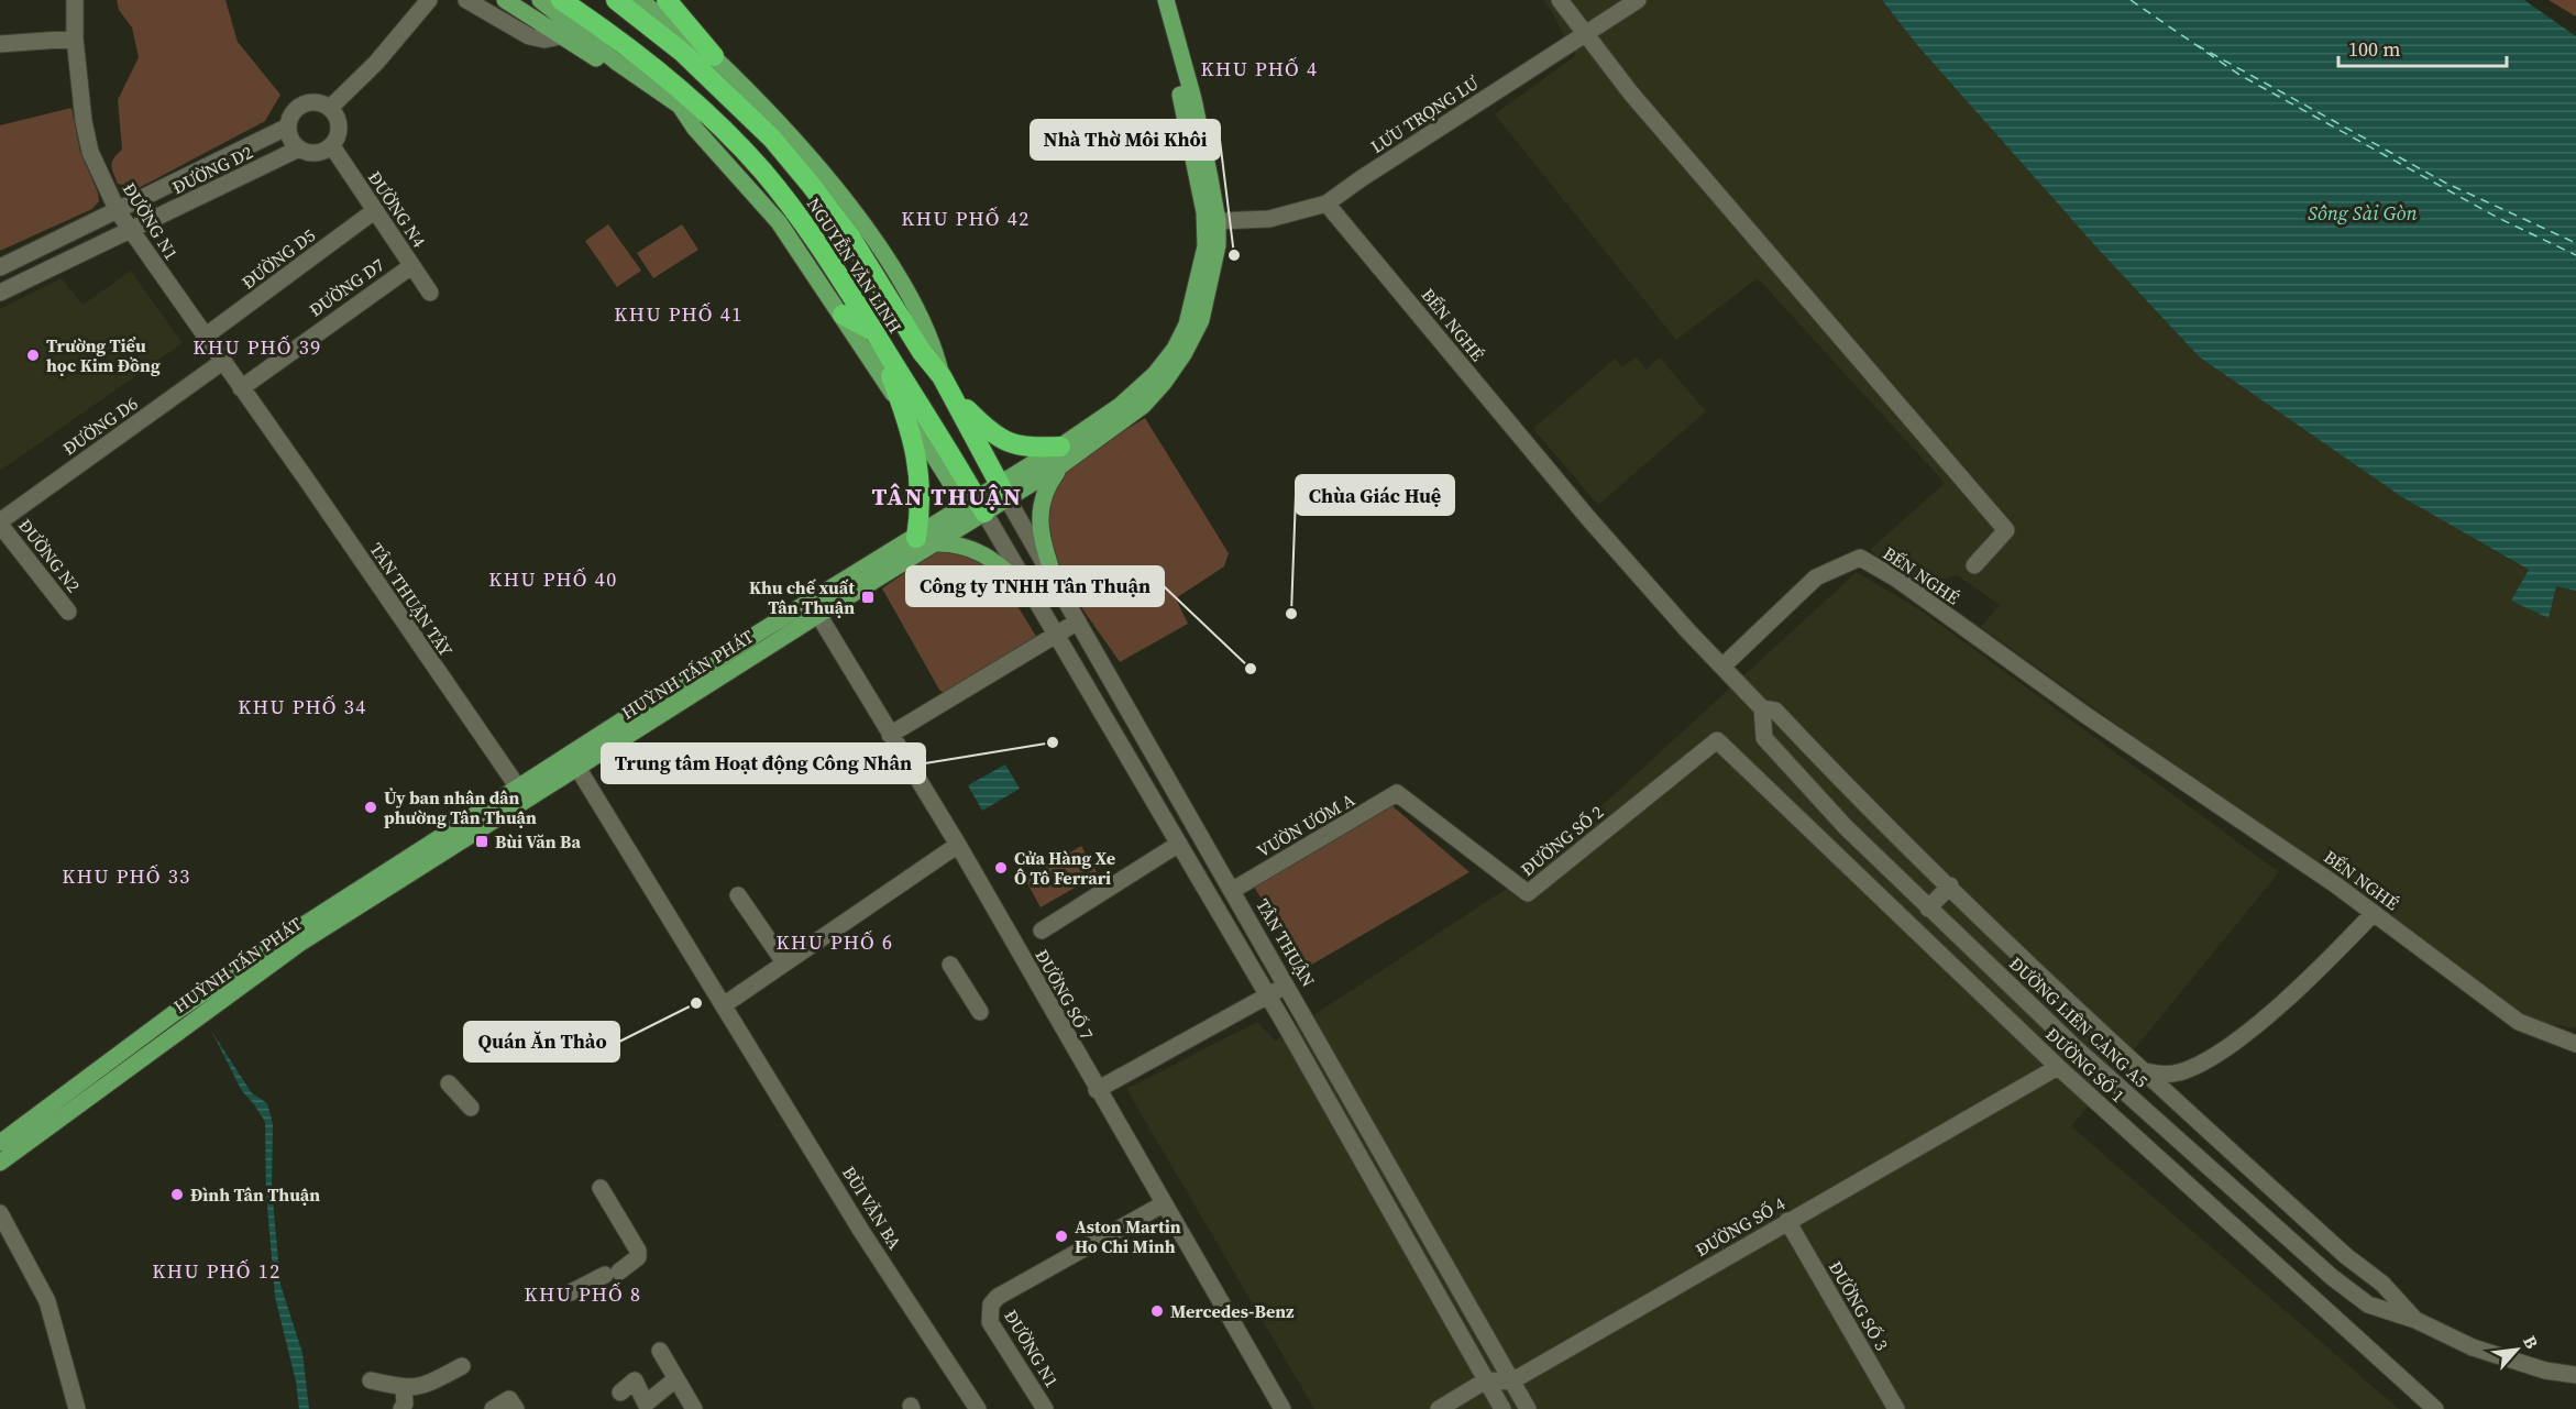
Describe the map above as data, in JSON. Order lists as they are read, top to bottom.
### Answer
{
  "streets": {
    "highway": ["NGUYỄN VĂN LINH"],
    "main road": ["HUỲNH TẤN PHÁT"],
    "street": [
      "LƯU TRỌNG LƯ",
      "ĐƯỜNG D2",
      "ĐƯỜNG N4",
      "ĐƯỜNG N1",
      "ĐƯỜNG D5",
      "ĐƯỜNG D7",
      "BẾN NGHÉ",
      "ĐƯỜNG D6",
      "ĐƯỜNG N2",
      "TÂN THUẬN TÂY",
      "VƯỜN ƯƠM A",
      "ĐƯỜNG SỐ 2",
      "TÂN THUẬN",
      "ĐƯỜNG SỐ 7",
      "ĐƯỜNG LIÊN CẢNG A5",
      "ĐƯỜNG SỐ 1",
      "BÙI VĂN BA",
      "ĐƯỜNG SỐ 4",
      "ĐƯỜNG SỐ 3"
    ]
  },
  "crossings": [
    ["LƯU TRỌNG LƯ", "BẾN NGHÉ"],
    ["LƯU TRỌNG LƯ", "HUỲNH TẤN PHÁT"],
    ["ĐƯỜNG D2", "ĐƯỜNG N4"],
    ["ĐƯỜNG D2", "ĐƯỜNG N1"],
    ["ĐƯỜNG N4", "ĐƯỜNG D5"],
    ["ĐƯỜNG N4", "ĐƯỜNG D7"],
    ["ĐƯỜNG N1", "ĐƯỜNG D5"],
    ["ĐƯỜNG N1", "ĐƯỜNG D7"],
    ["ĐƯỜNG N1", "ĐƯỜNG D6"],
    ["ĐƯỜNG N1", "TÂN THUẬN TÂY"],
    ["ĐƯỜNG N1", "ĐƯỜNG SỐ 7"],
    ["NGUYỄN VĂN LINH", "HUỲNH TẤN PHÁT"],
    ["NGUYỄN VĂN LINH", "TÂN THUẬN"],
    ["BẾN NGHÉ", "ĐƯỜNG LIÊN CẢNG A5"],
    ["ĐƯỜNG D6", "ĐƯỜNG N2"],
    ["TÂN THUẬN TÂY", "HUỲNH TẤN PHÁT"],
    ["HUỲNH TẤN PHÁT", "TÂN THUẬN"],
    ["HUỲNH TẤN PHÁT", "ĐƯỜNG SỐ 7"],
    ["HUỲNH TẤN PHÁT", "BÙI VĂN BA"],
    ["VƯỜN ƯƠM A", "ĐƯỜNG SỐ 2"],
    ["VƯỜN ƯƠM A", "TÂN THUẬN"],
    ["ĐƯỜNG SỐ 2", "ĐƯỜNG SỐ 1"],
    ["TÂN THUẬN", "ĐƯỜNG SỐ 4"],
    ["ĐƯỜNG SỐ 1", "ĐƯỜNG SỐ 4"],
    ["ĐƯỜNG SỐ 4", "ĐƯỜNG SỐ 3"]
  ],
  "districts": [
    "KHU PHỐ 4",
    "KHU PHỐ 42",
    "KHU PHỐ 41",
    "KHU PHỐ 39",
    "TÂN THUẬN",
    "KHU PHỐ 40",
    "KHU PHỐ 34",
    "KHU PHỐ 33",
    "KHU PHỐ 6",
    "KHU PHỐ 12",
    "KHU PHỐ 8"
  ],
  "water": ["Sông Sài Gòn"],
  "places": {
    "other": [
      "Nhà Thờ Môi Khôi",
      "Trường Tiểu học Kim Đồng",
      "Chùa Giác Huệ",
      "Công ty TNHH Tân Thuận",
      "Trung tâm Hoạt động Công Nhân",
      "Ủy ban nhân dân phường Tân Thuận",
      "Cửa Hàng Xe Ô Tô Ferrari",
      "Quán Ăn Thảo",
      "Đình Tân Thuận",
      "Aston Martin Ho Chi Minh",
      "Mercedes-Benz"
    ],
    "transit": ["Khu chế xuất Tân Thuận", "Bùi Văn Ba"]
  },
  "scale_bar": "100 m",
  "north": "top right"
}
